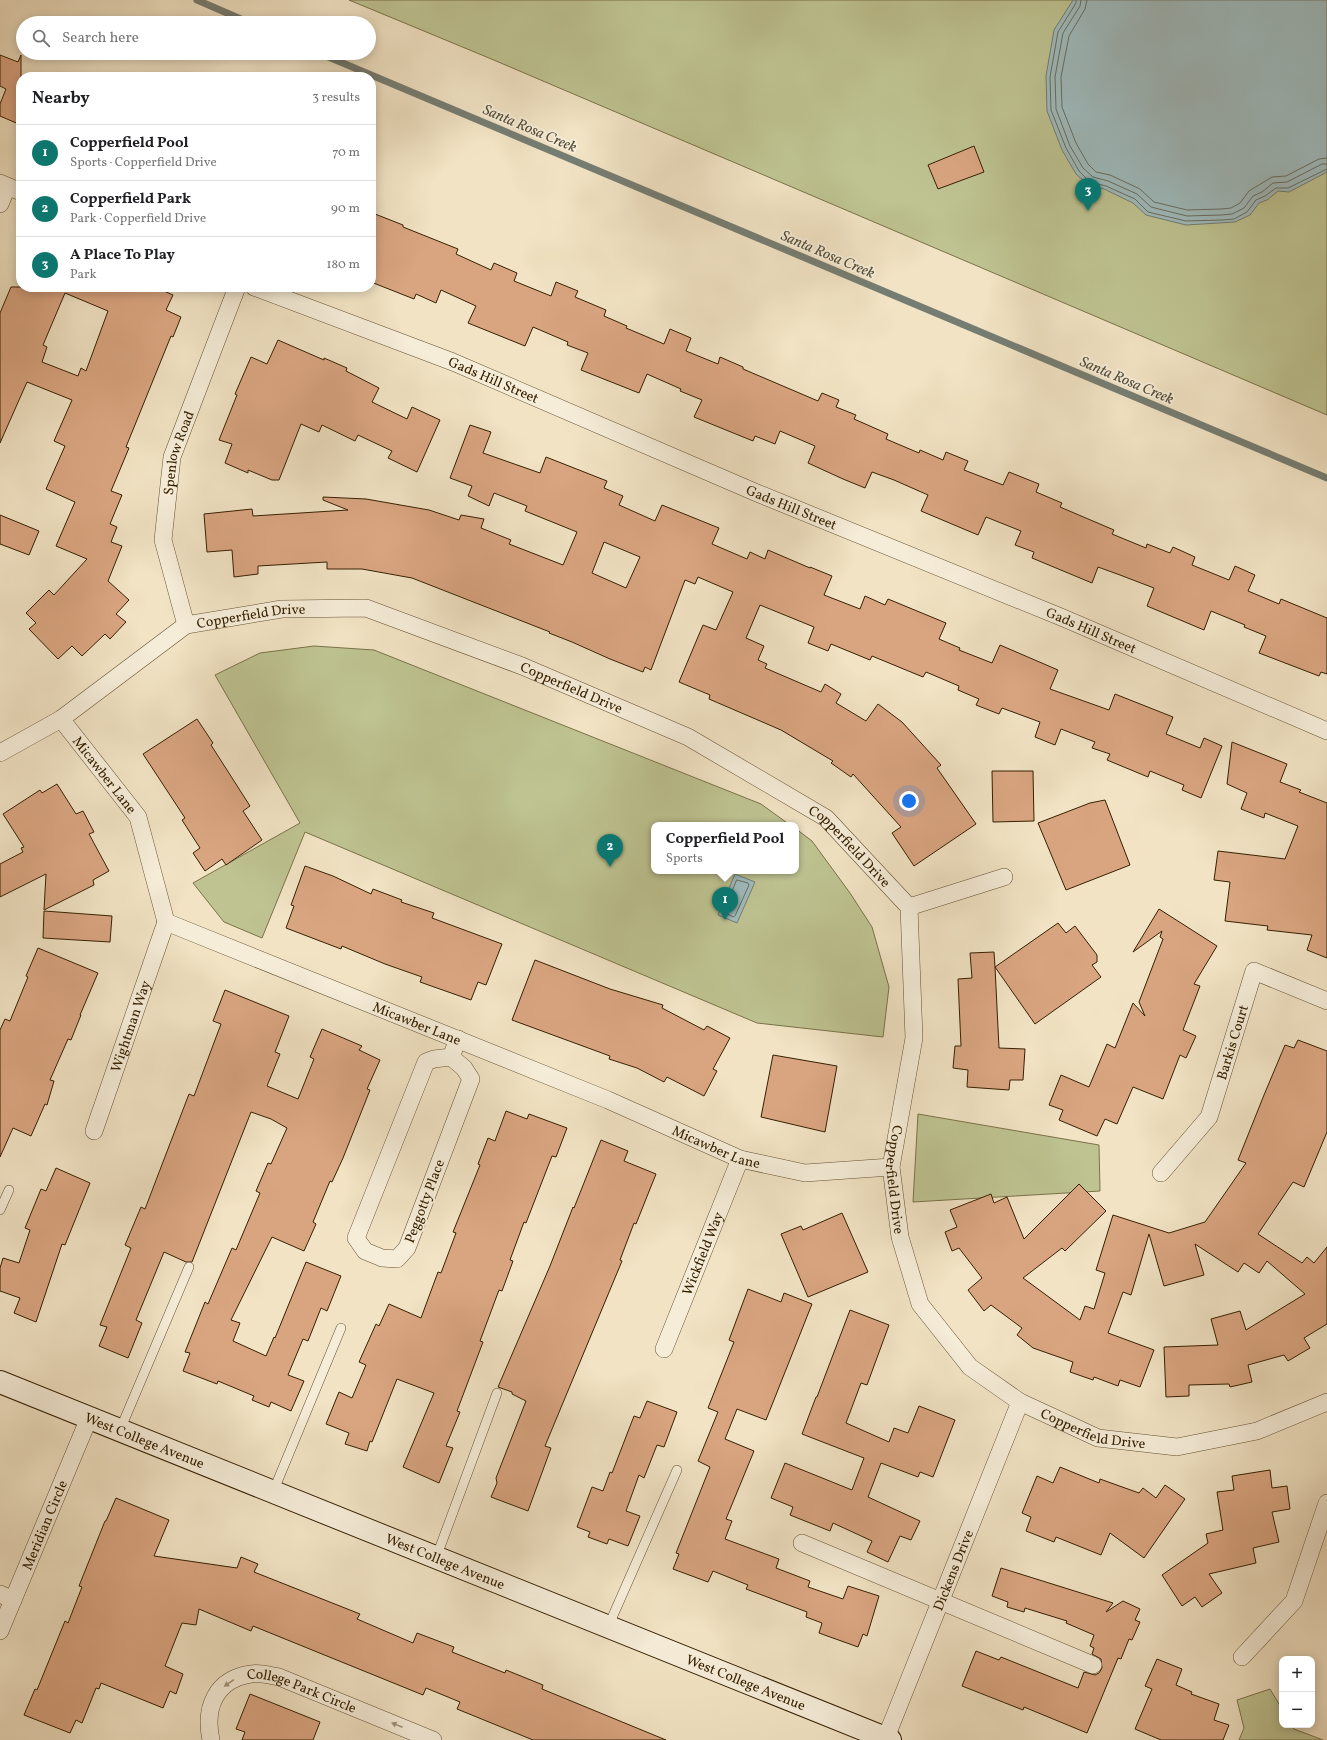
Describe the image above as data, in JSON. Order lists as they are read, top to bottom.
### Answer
{
  "streets": {
    "main road": ["West College Avenue"],
    "street": [
      "Gads Hill Street",
      "Spenlow Road",
      "Copperfield Drive",
      "Micawber Lane",
      "Wightman Way",
      "Barkis Court",
      "Peggotty Place",
      "Wickfield Way",
      "Meridian Circle",
      "Dickens Drive",
      "College Park Circle"
    ]
  },
  "crossings": [
    ["Spenlow Road", "Copperfield Drive"],
    ["Copperfield Drive", "Micawber Lane"],
    ["Copperfield Drive", "Dickens Drive"],
    ["Micawber Lane", "Wightman Way"],
    ["Micawber Lane", "Wickfield Way"],
    ["West College Avenue", "Meridian Circle"],
    ["West College Avenue", "Dickens Drive"]
  ],
  "water": ["Santa Rosa Creek"],
  "page": {
    "search": "Search here",
    "heading": ["Nearby", "3 results"],
    "list": [
      {
        "mark": "1",
        "name": "Copperfield Pool",
        "note": "Sports · Copperfield Drive",
        "value": "70 m"
      },
      {
        "mark": "2",
        "name": "Copperfield Park",
        "note": "Park · Copperfield Drive",
        "value": "90 m"
      },
      {
        "mark": "3",
        "name": "A Place To Play",
        "note": "Park",
        "value": "180 m"
      }
    ],
    "pins": ["3", "2", "1"],
    "popup": ["Copperfield Pool", "Sports"],
    "map_buttons": ["+", "−"]
  }
}
